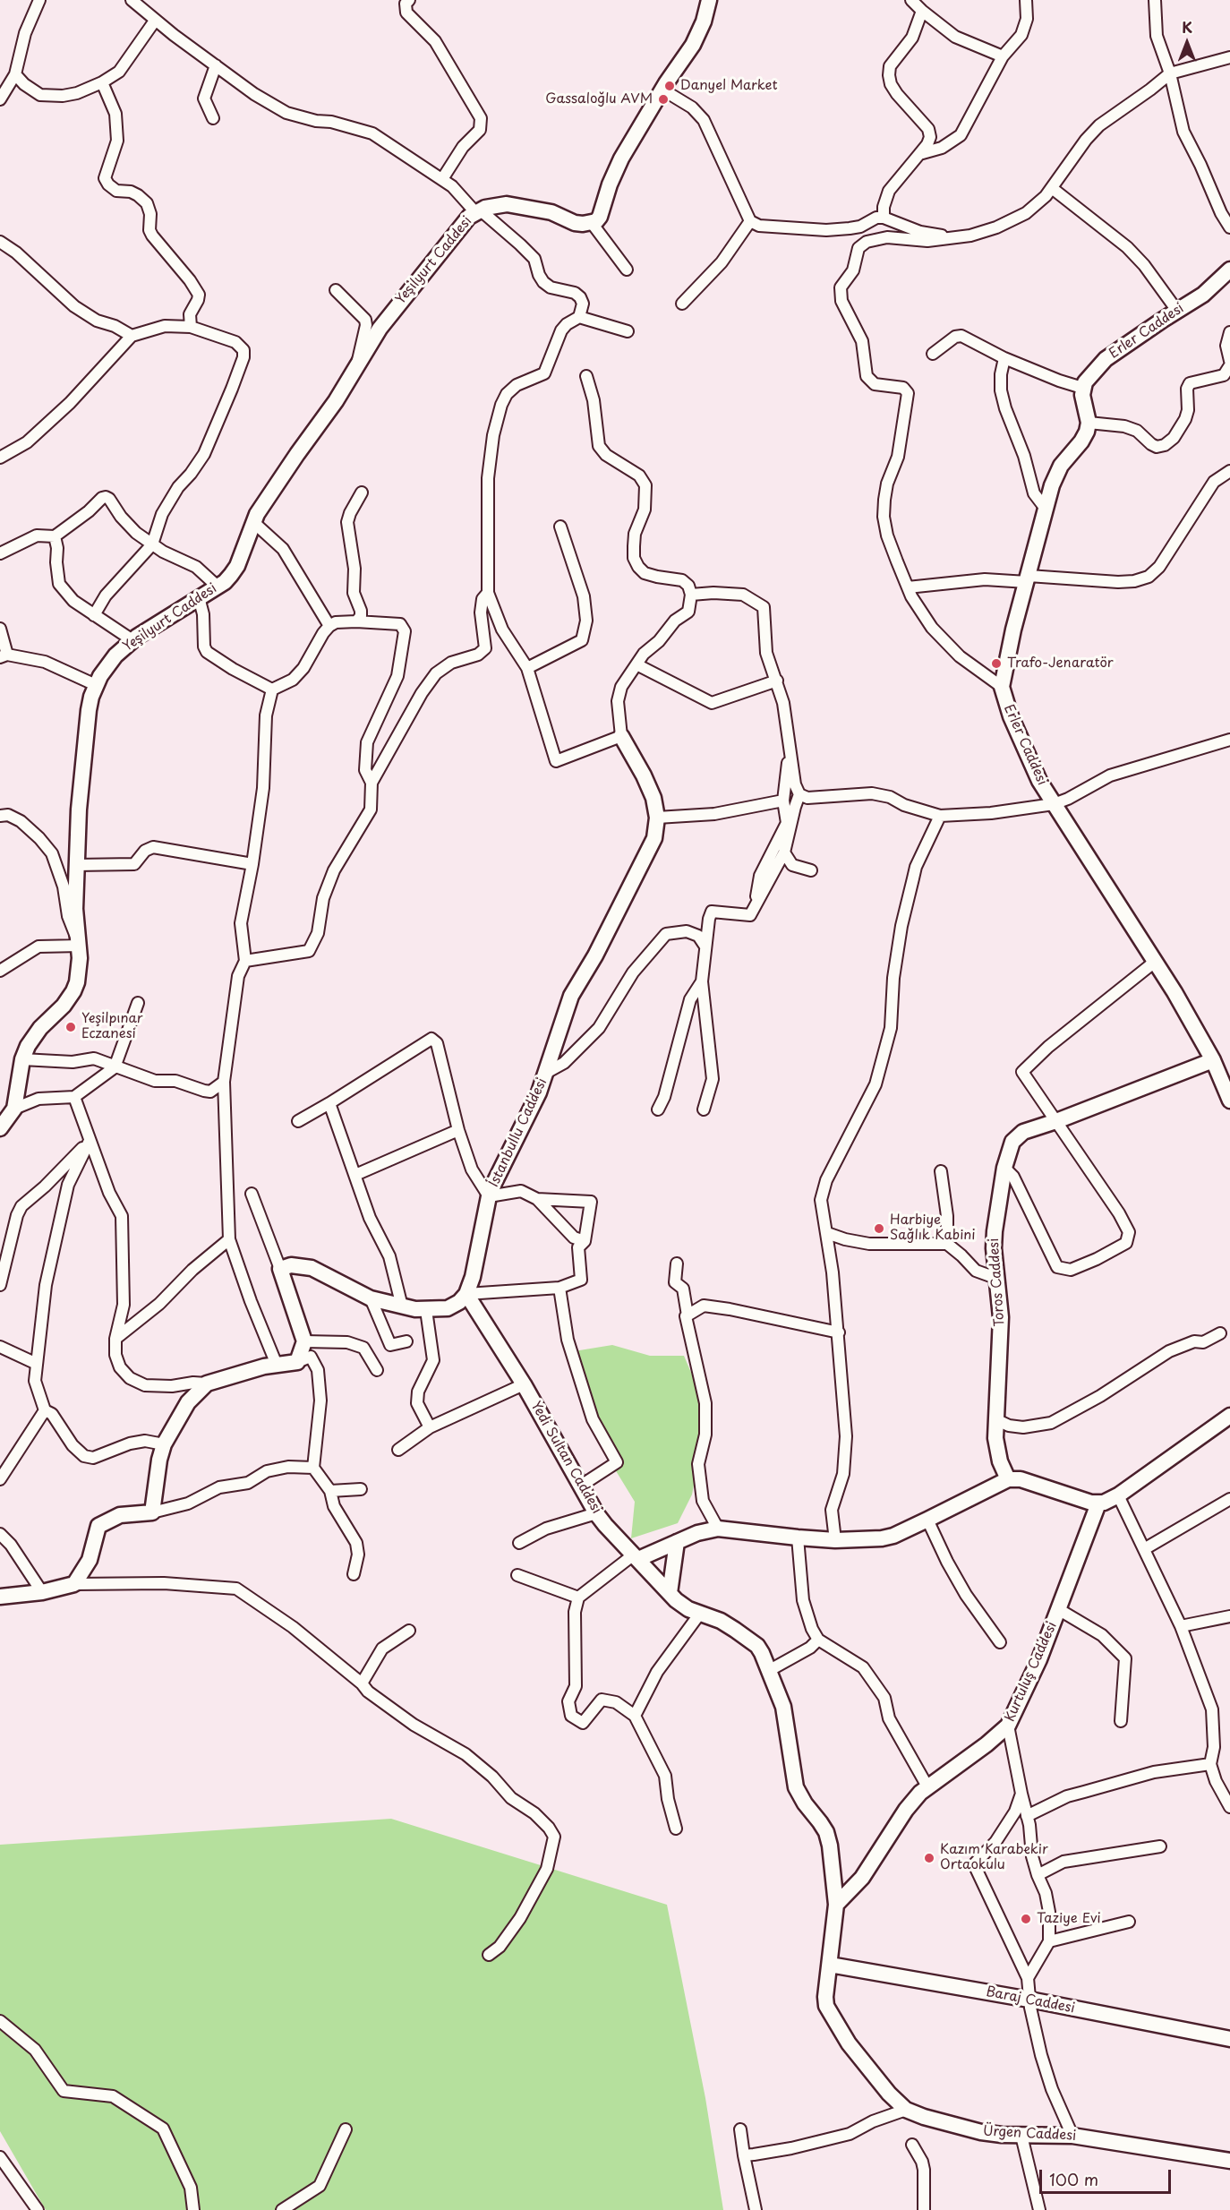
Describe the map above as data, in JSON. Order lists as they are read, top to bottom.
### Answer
{
  "streets": {
    "street": [
      "Yeşilyurt Caddesi",
      "Erler Caddesi",
      "İstanbullu Caddesi",
      "Toros Caddesi",
      "Yedi Sultan Caddesi",
      "Kurtuluş Caddesi",
      "Baraj Caddesi",
      "Ürgen Caddesi"
    ]
  },
  "crossings": [
    ["Erler Caddesi", "Toros Caddesi"],
    ["İstanbullu Caddesi", "Yedi Sultan Caddesi"],
    ["Yedi Sultan Caddesi", "Kurtuluş Caddesi"],
    ["Yedi Sultan Caddesi", "Baraj Caddesi"],
    ["Yedi Sultan Caddesi", "Ürgen Caddesi"],
    ["Baraj Caddesi", "Ürgen Caddesi"]
  ],
  "places": [
    "Danyel Market",
    "Gassaloğlu AVM",
    "Trafo-Jenaratör",
    "Yeşilpınar Eczanesi",
    "Harbiye Sağlık Kabini",
    "Kazım Karabekir Ortaokulu",
    "Taziye Evi"
  ],
  "scale_bar": "100 m",
  "north": "top"
}
